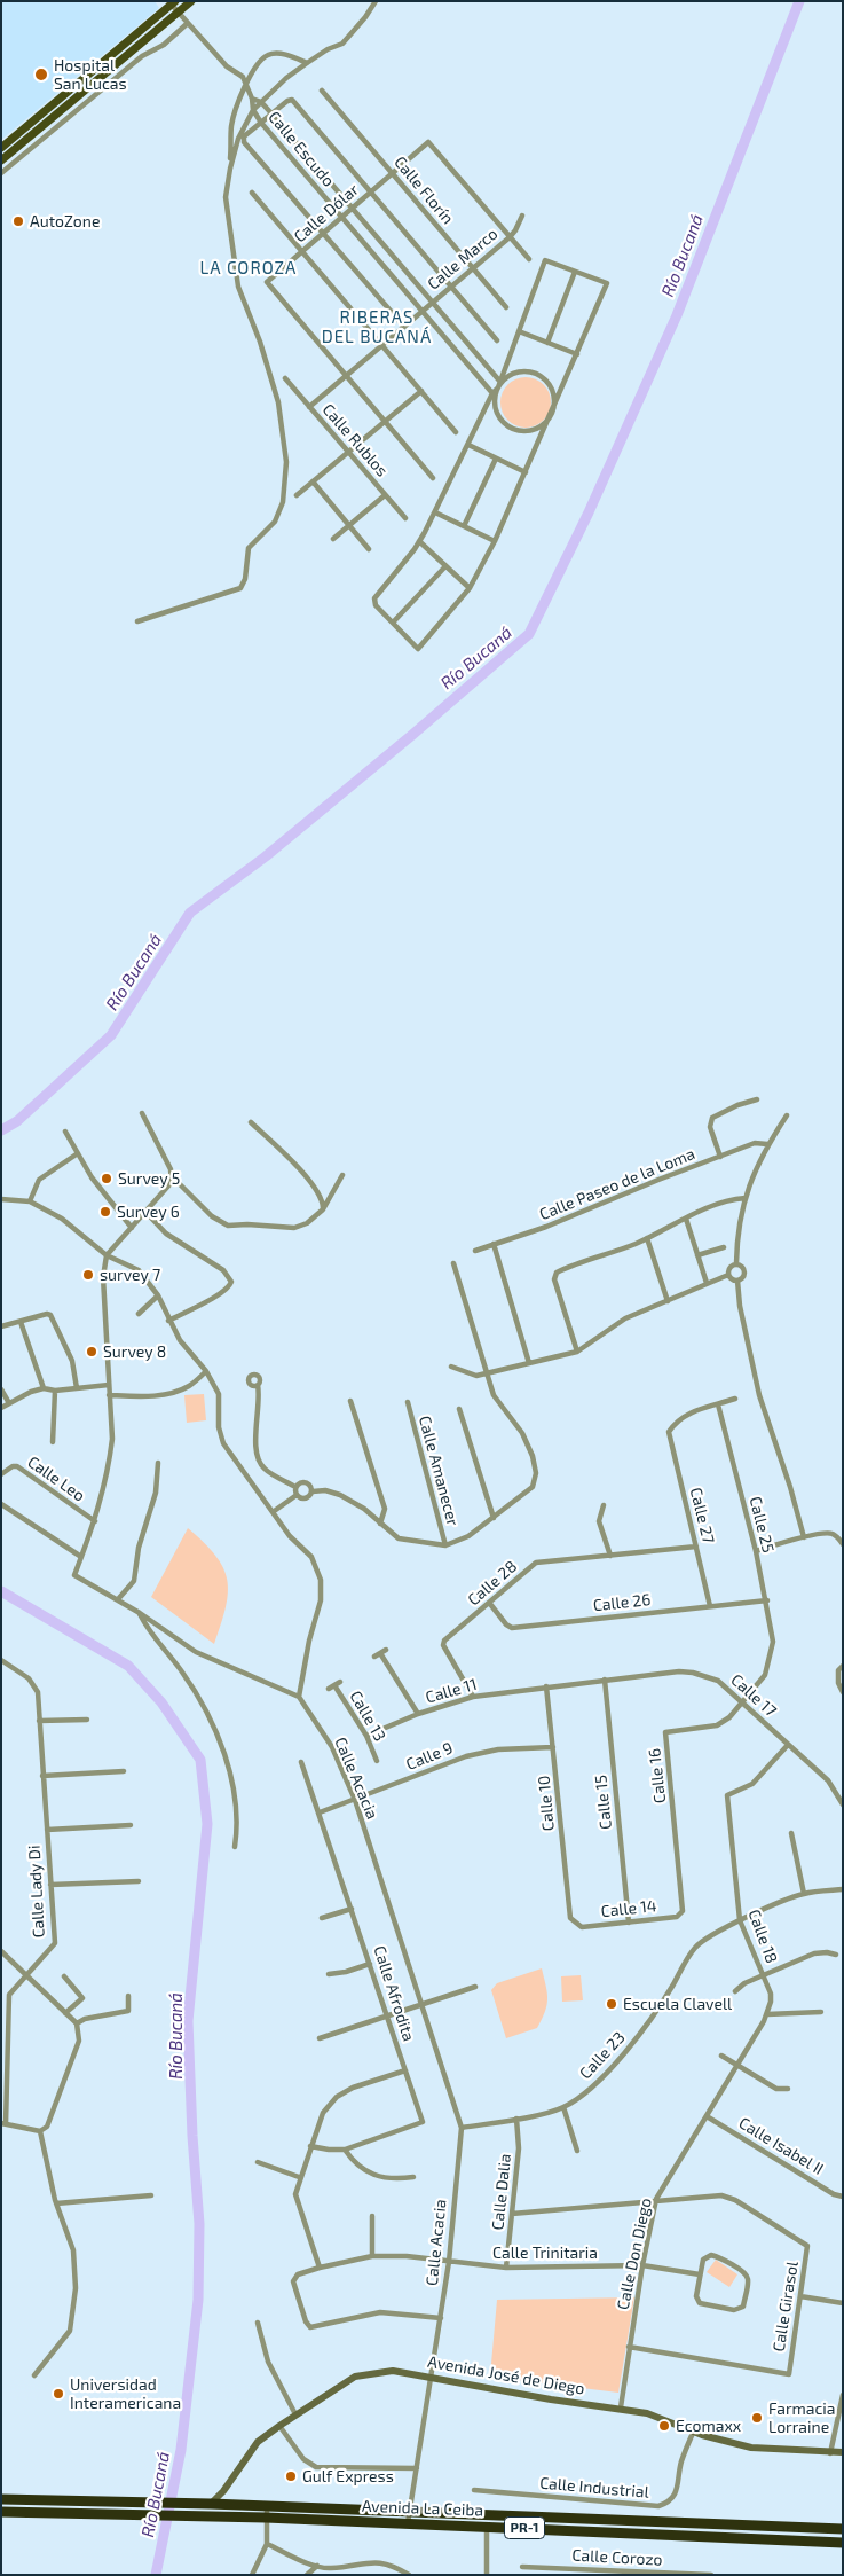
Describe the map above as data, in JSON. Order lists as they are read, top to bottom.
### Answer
{
  "streets": {
    "highway": ["Avenida La Ceiba", "PR-1"],
    "street": [
      "Calle Escudo",
      "Calle Florín",
      "Calle Dólar",
      "Calle Marco",
      "Calle Rublos",
      "Calle Paseo de la Loma",
      "Calle Amanecer",
      "Calle Leo",
      "Calle 27",
      "Calle 25",
      "Calle 28",
      "Calle 26",
      "Calle 11",
      "Calle 17",
      "Calle 13",
      "Calle 9",
      "Calle 16",
      "Calle Acacia",
      "Calle 15",
      "Calle 10",
      "Calle Lady Di",
      "Calle 14",
      "Calle 18",
      "Calle Afrodita",
      "Calle 23",
      "Calle Isabel II",
      "Calle Dalia",
      "Calle Trinitaria",
      "Calle Don Diego",
      "Calle Girasol",
      "Avenida José de Diego",
      "Calle Industrial",
      "Calle Corozo"
    ]
  },
  "crossings": [
    ["Calle Escudo", "Calle Dólar"],
    ["Calle Escudo", "Calle Marco"],
    ["Calle Florín", "Calle Dólar"],
    ["Calle Florín", "Calle Marco"],
    ["Calle Dólar", "Calle Marco"],
    ["Calle Marco", "Calle Rublos"],
    ["Calle 27", "Calle 25"],
    ["Calle 27", "Calle 28"],
    ["Calle 27", "Calle 26"],
    ["Calle 25", "Calle 26"],
    ["Calle 25", "Calle 17"],
    ["Calle 25", "Calle 16"],
    ["Calle 28", "Calle 26"],
    ["Calle 28", "Calle 11"],
    ["Calle 11", "Calle 17"],
    ["Calle 11", "Calle 13"],
    ["Calle 11", "Calle 10"],
    ["Calle 17", "Calle 16"],
    ["Calle 17", "Calle 15"],
    ["Calle 17", "Calle 10"],
    ["Calle 17", "Calle 18"],
    ["Calle 9", "Calle Acacia"],
    ["Calle 9", "Calle 10"],
    ["Calle 9", "Calle Afrodita"],
    ["Calle 16", "Calle 14"],
    ["Calle Acacia", "Calle Trinitaria"],
    ["Calle Acacia", "Avenida José de Diego"],
    ["Calle Acacia", "Avenida La Ceiba"],
    ["Calle 15", "Calle 14"],
    ["Calle 10", "Calle 14"],
    ["Calle 18", "Calle 23"],
    ["Calle 18", "Calle Isabel II"],
    ["Calle 18", "Calle Don Diego"],
    ["Calle Isabel II", "Calle Don Diego"],
    ["Calle Dalia", "Calle Trinitaria"],
    ["Calle Trinitaria", "Calle Don Diego"],
    ["Calle Don Diego", "Calle Girasol"],
    ["Calle Don Diego", "Avenida José de Diego"],
    ["Avenida José de Diego", "Calle Industrial"],
    ["Avenida José de Diego", "Avenida La Ceiba"]
  ],
  "districts": ["LA COROZA", "RIBERAS DEL BUCANÁ"],
  "water": ["Río Bucaná"],
  "places": [
    "Hospital San Lucas",
    "AutoZone",
    "Survey 5",
    "Survey 6",
    "survey 7",
    "Survey 8",
    "Escuela Clavell",
    "Universidad Interamericana",
    "Farmacia Lorraine",
    "Ecomaxx",
    "Gulf Express"
  ]
}
